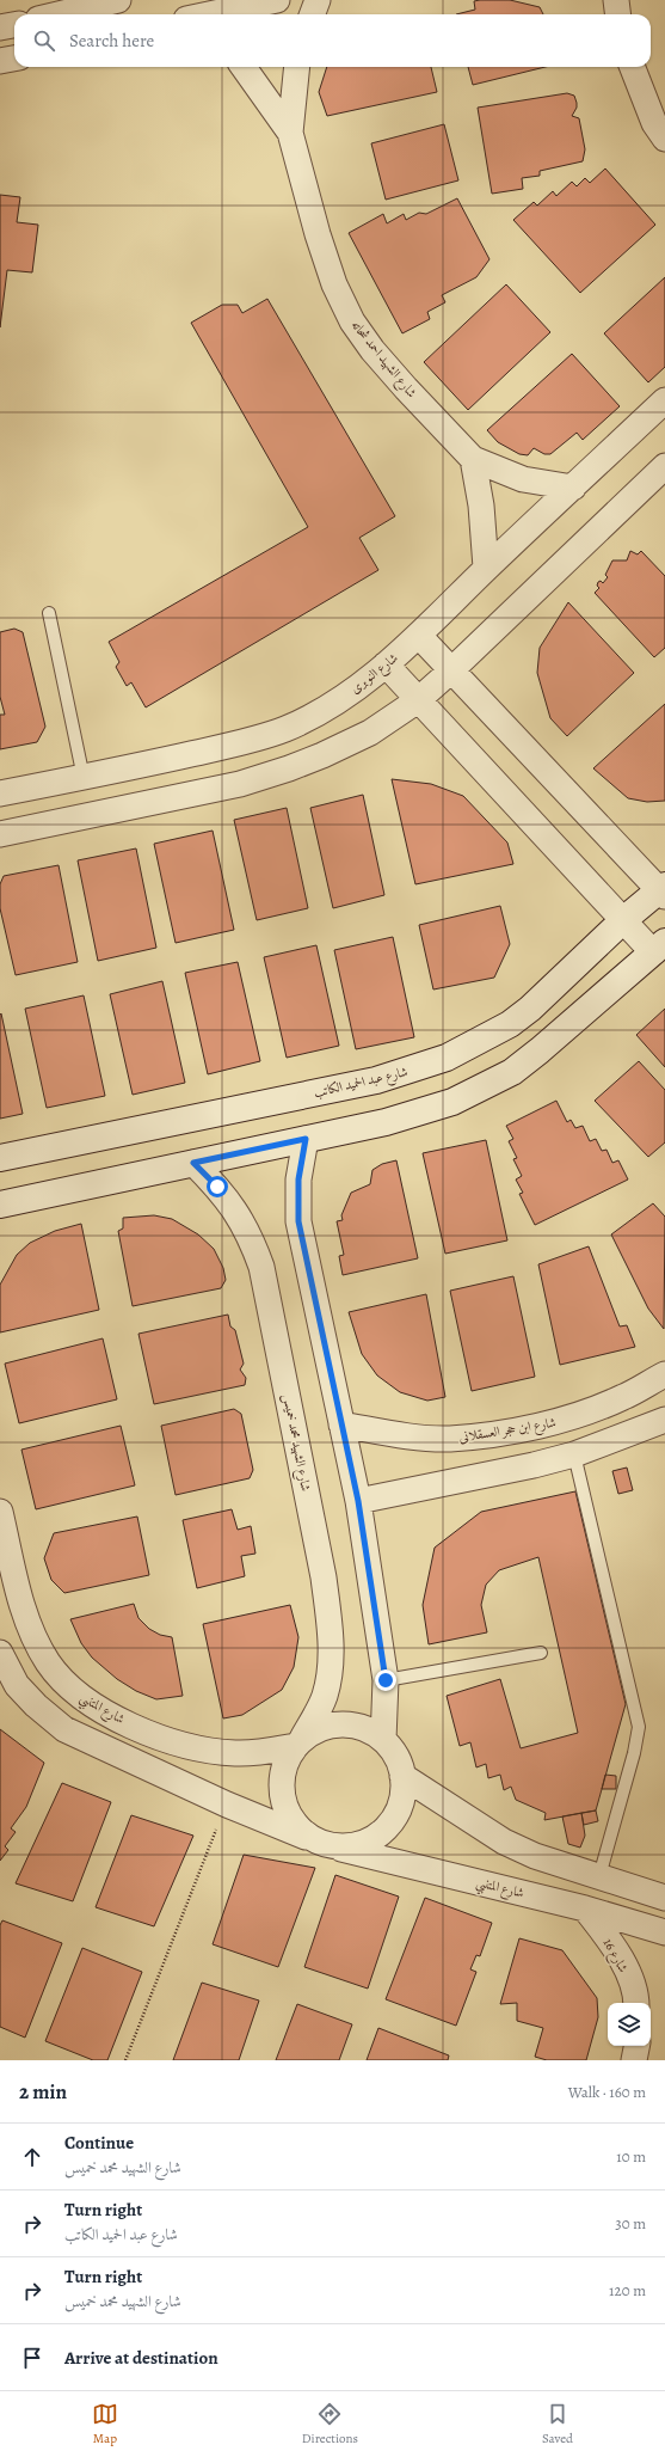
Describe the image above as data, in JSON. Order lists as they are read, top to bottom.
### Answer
{
  "streets": {
    "street": [
      "شارع الشهيد احمد شحاته",
      "شارع النوبرى",
      "شارع عبد الحميد الكاتب",
      "شارع ابن حجر العسقلانى",
      "شارع الشهيد محمد خميس",
      "شارع المتنبي",
      "شارع 16"
    ]
  },
  "crossings": [
    ["شارع الشهيد احمد شحاته", "شارع النوبرى"],
    ["شارع الشهيد محمد خميس", "شارع المتنبي"],
    ["شارع المتنبي", "شارع 16"]
  ],
  "page": {
    "search": "Search here",
    "heading": ["2 min", "Walk · 160 m"],
    "list": [
      ["Continue", "شارع الشهيد محمد خميس", "10 m"],
      ["Turn right", "شارع عبد الحميد الكاتب", "30 m"],
      ["Turn right", "شارع الشهيد محمد خميس", "120 m"],
      "Arrive at destination"
    ],
    "nav": ["Map", "Directions", "Saved"]
  }
}
